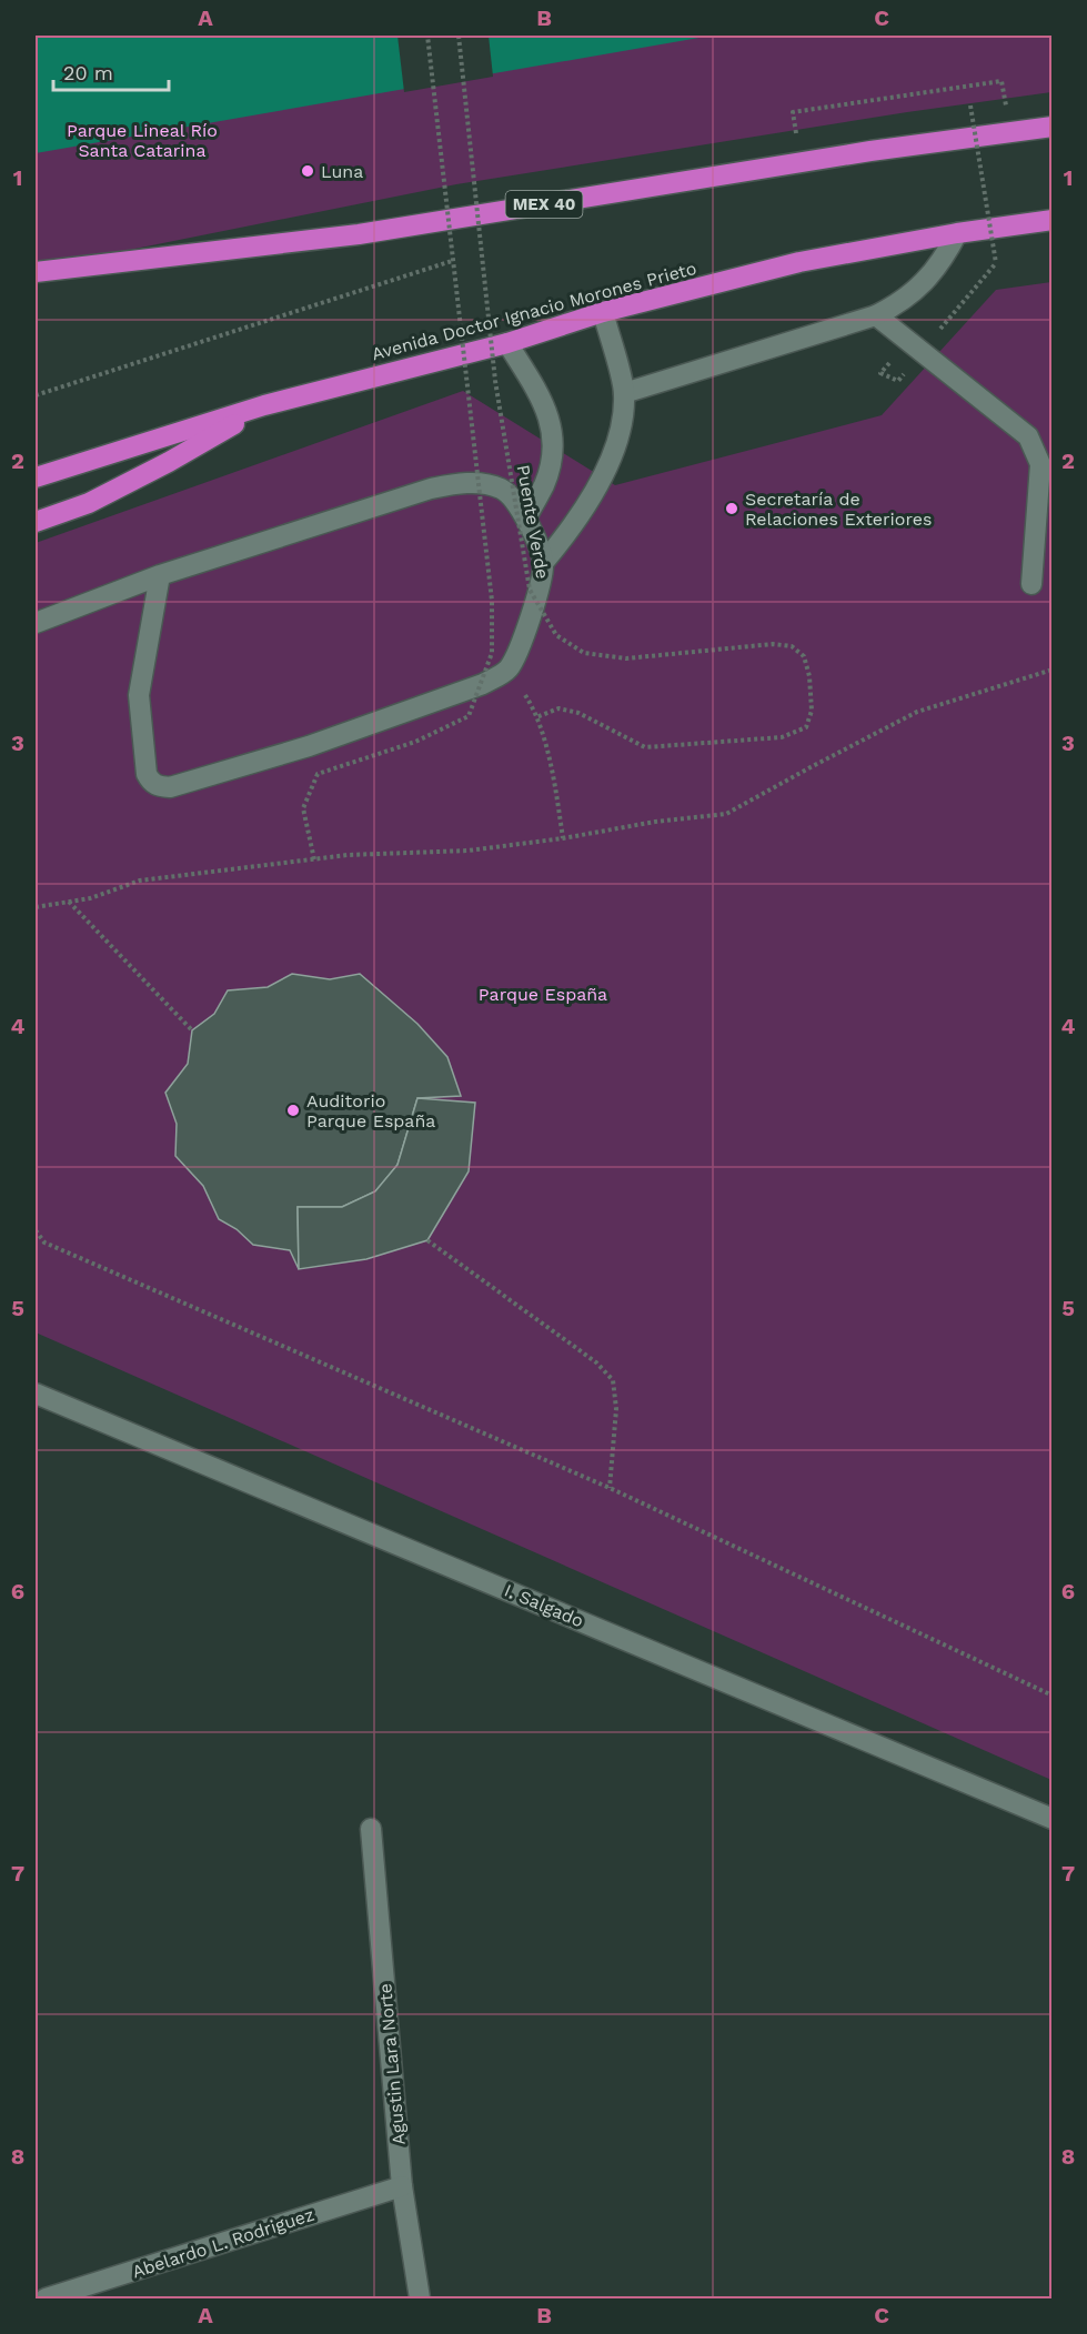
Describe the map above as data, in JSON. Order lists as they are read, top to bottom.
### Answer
{
  "streets": {
    "highway": ["MEX 40", "Avenida Doctor Ignacio Morones Prieto"],
    "street": ["I. Salgado", "Agustin Lara Norte", "Abelardo L. Rodriguez"],
    "path": ["Puente Verde"]
  },
  "crossings": [
    ["Agustin Lara Norte", "Abelardo L. Rodriguez"]
  ],
  "parks": ["Parque Lineal Río Santa Catarina", "Parque España"],
  "places": ["Luna", "Secretaría de Relaciones Exteriores", "Auditorio Parque España"],
  "scale_bar": "20 m",
  "grid": {
    "columns": ["A", "B", "C"],
    "rows": [
      "1",
      "2",
      "3",
      "4",
      "5",
      "6",
      "7",
      "8"
    ]
  }
}
